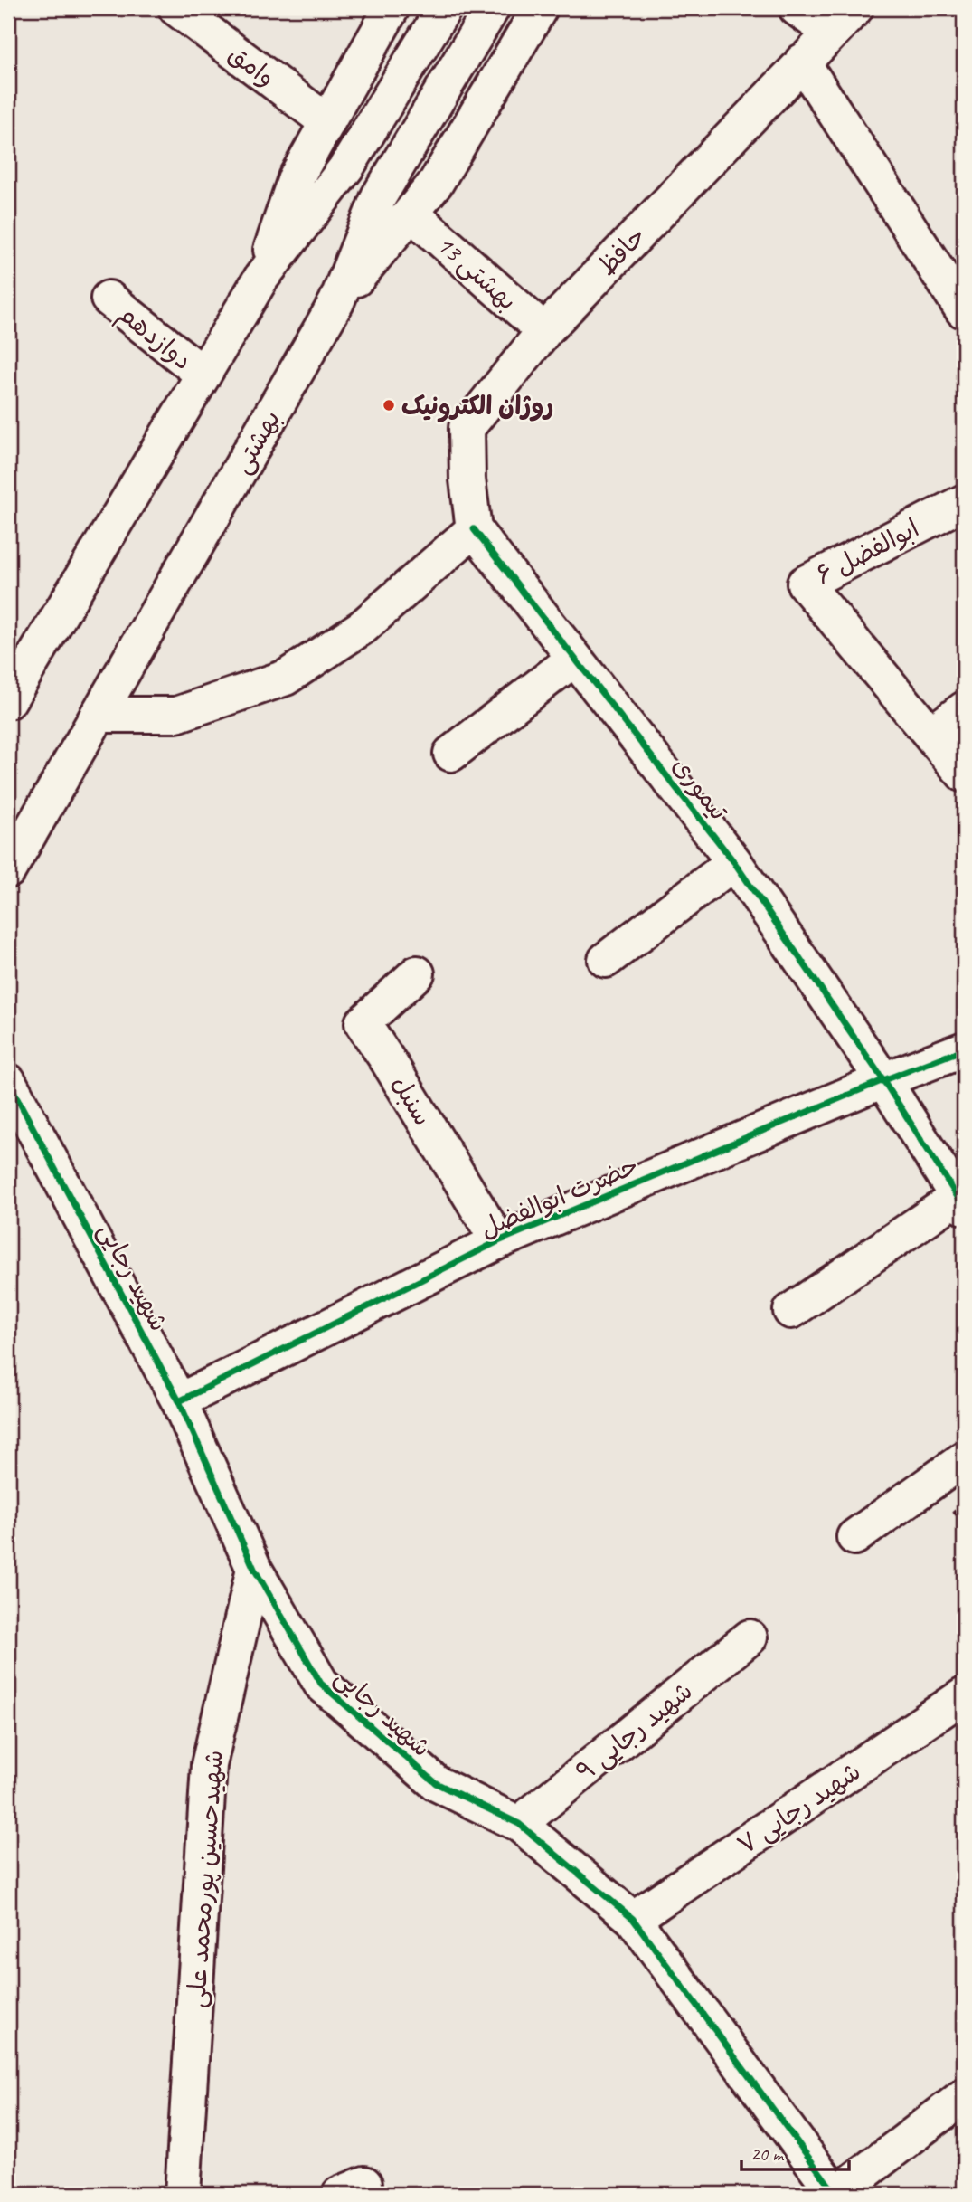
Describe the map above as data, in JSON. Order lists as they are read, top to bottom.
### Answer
{
  "streets": {
    "street": [
      "وامق",
      "حافظ",
      "بهشتی 13",
      "دوازدهم",
      "بهشتی",
      "ابوالفضل ۶",
      "تیموری",
      "سنبل",
      "حضرت ابوالفضل",
      "شهید رجایی",
      "شهید رجایی ۹",
      "شهید رجایی ۷",
      "شهیدحسین پورمحمد علی"
    ]
  },
  "crossings": [
    ["حافظ", "بهشتی 13"],
    ["حافظ", "تیموری"],
    ["تیموری", "حضرت ابوالفضل"],
    ["سنبل", "حضرت ابوالفضل"],
    ["حضرت ابوالفضل", "شهید رجایی"],
    ["شهید رجایی", "شهید رجایی ۹"],
    ["شهید رجایی", "شهید رجایی ۷"],
    ["شهید رجایی", "شهیدحسین پورمحمد علی"]
  ],
  "places": ["روژان الکترونیک"],
  "scale_bar": "20 m"
}
